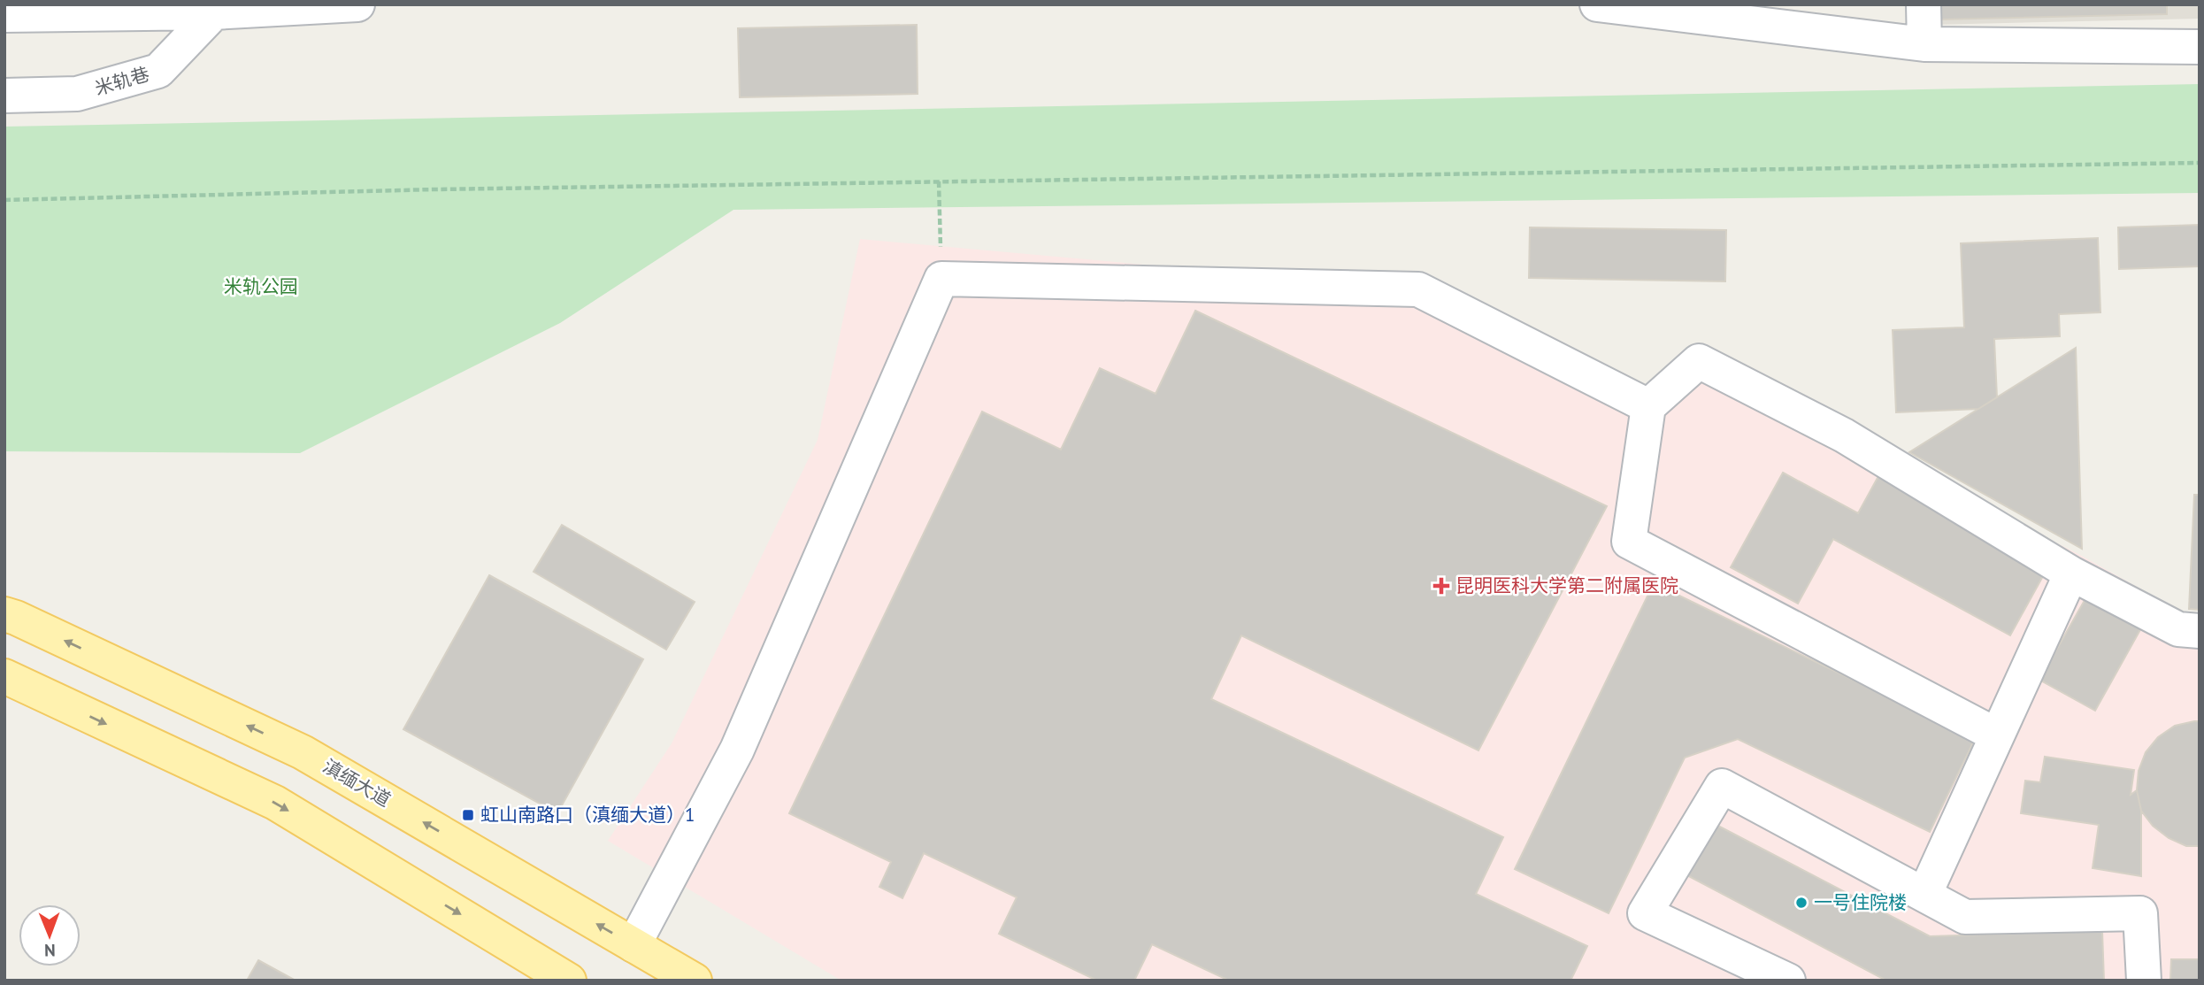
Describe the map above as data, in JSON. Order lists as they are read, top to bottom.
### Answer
{
  "streets": {
    "main road": ["滇缅大道"],
    "street": ["米轨巷"]
  },
  "parks": ["米轨公园"],
  "places": {
    "health": ["昆明医科大学第二附属医院"],
    "transit": ["虹山南路口（滇缅大道）1"],
    "other": ["一号住院楼"]
  },
  "north": "bottom"
}
